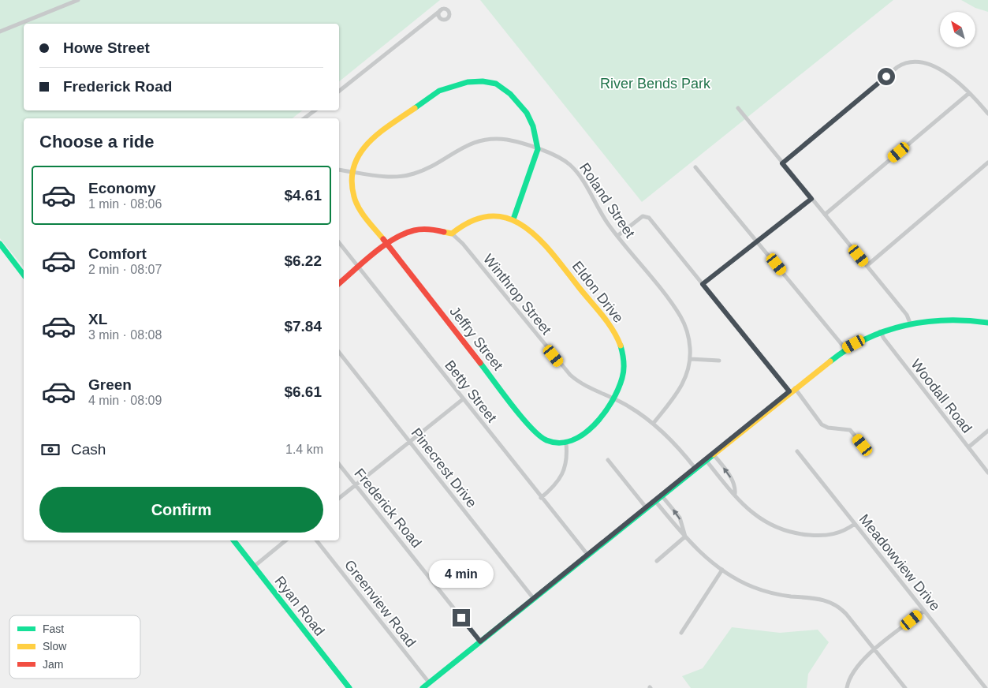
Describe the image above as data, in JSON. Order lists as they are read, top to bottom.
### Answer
{
  "streets": {
    "street": [
      "Roland Street",
      "Eldon Drive",
      "Winthrop Street",
      "Jeffry Street",
      "Betty Street",
      "Woodall Road",
      "Pinecrest Drive",
      "Frederick Road",
      "Meadowview Drive",
      "Greenview Road",
      "Ryan Road"
    ]
  },
  "crossings": [
    ["Roland Street", "Winthrop Street"],
    ["Roland Street", "Jeffry Street"],
    ["Eldon Drive", "Winthrop Street"]
  ],
  "parks": ["River Bends Park"],
  "legend": ["Fast", "Slow", "Jam"],
  "north": "top left",
  "page": {
    "banner": ["Howe Street", "Frederick Road"],
    "heading": "Choose a ride",
    "list": [
      {
        "name": "Economy",
        "note": "1 min · 08:06",
        "value": "$4.61"
      },
      {
        "name": "Comfort",
        "note": "2 min · 08:07",
        "value": "$6.22"
      },
      {
        "name": "XL",
        "note": "3 min · 08:08",
        "value": "$7.84"
      },
      {
        "name": "Green",
        "note": "4 min · 08:09",
        "value": "$6.61"
      }
    ],
    "pay": ["Cash", "1.4 km"],
    "buttons": "Confirm",
    "bubble": "4 min"
  }
}
